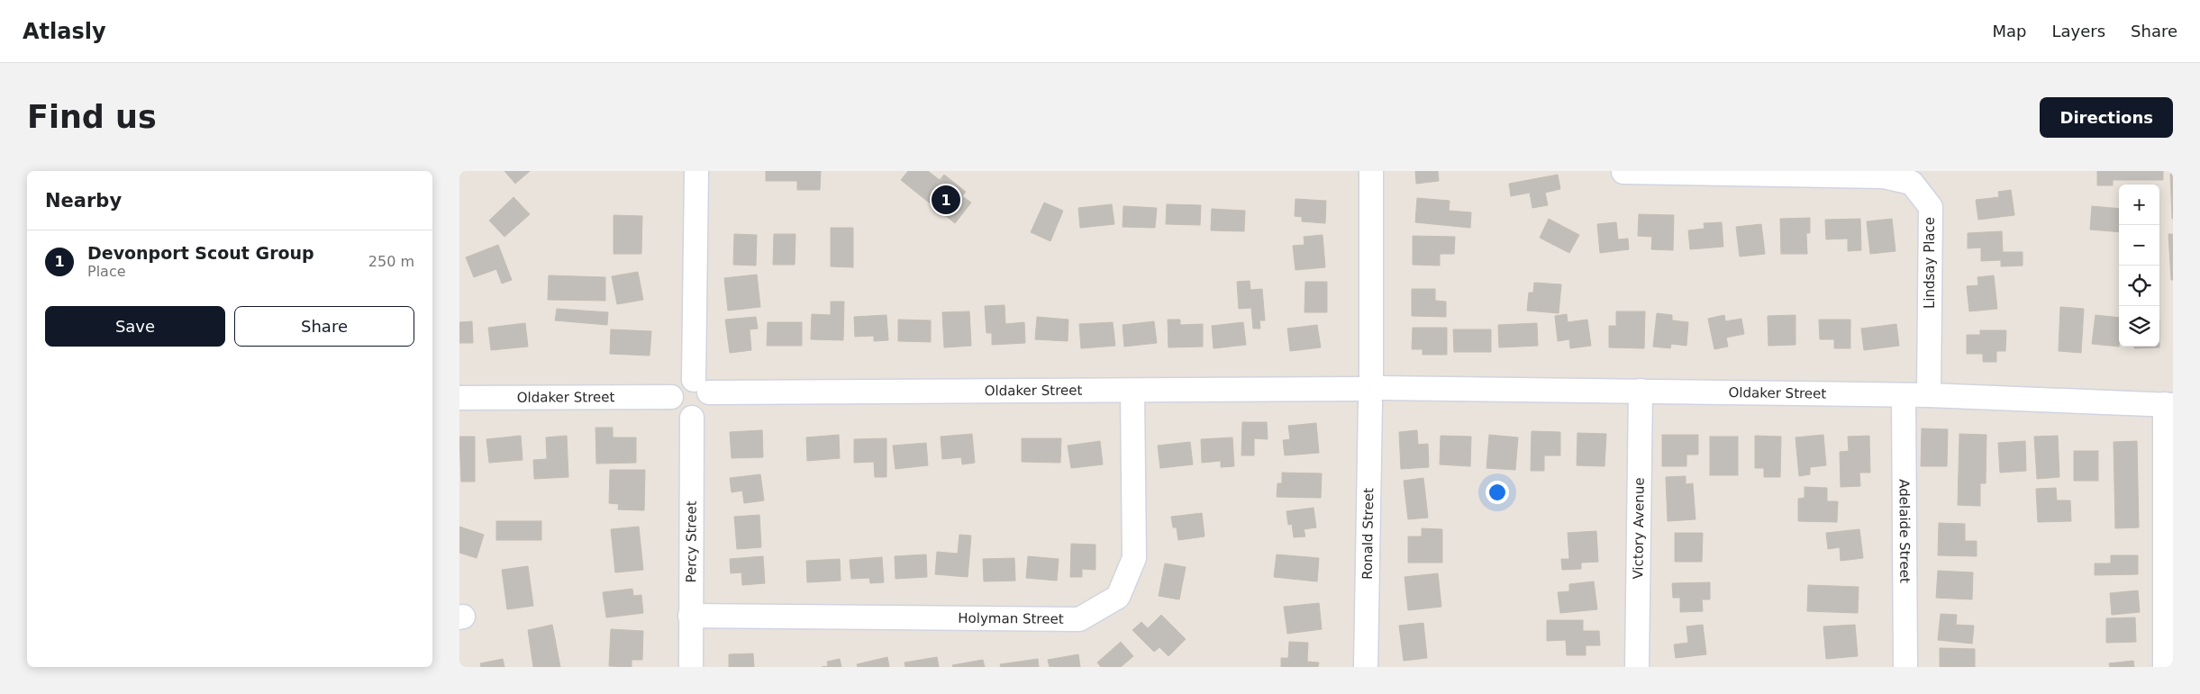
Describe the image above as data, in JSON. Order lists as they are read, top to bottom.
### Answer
{
  "streets": {
    "street": [
      "Lindsay Place",
      "Oldaker Street",
      "Victory Avenue",
      "Adelaide Street",
      "Ronald Street",
      "Percy Street",
      "Holyman Street"
    ]
  },
  "crossings": [
    ["Lindsay Place", "Oldaker Street"],
    ["Oldaker Street", "Victory Avenue"],
    ["Oldaker Street", "Adelaide Street"],
    ["Oldaker Street", "Ronald Street"],
    ["Oldaker Street", "Percy Street"],
    ["Oldaker Street", "Holyman Street"],
    ["Percy Street", "Holyman Street"]
  ],
  "page": {
    "header": "Atlasly",
    "nav": ["Map", "Layers", "Share"],
    "buttons": [
      "Directions",
      ["Save", "Share"]
    ],
    "title": "Find us",
    "heading": "Nearby",
    "pins": "1",
    "map_buttons": ["+", "−"],
    "list": [
      {
        "mark": "1",
        "name": "Devonport Scout Group",
        "note": "Place",
        "value": "250 m"
      }
    ]
  }
}
